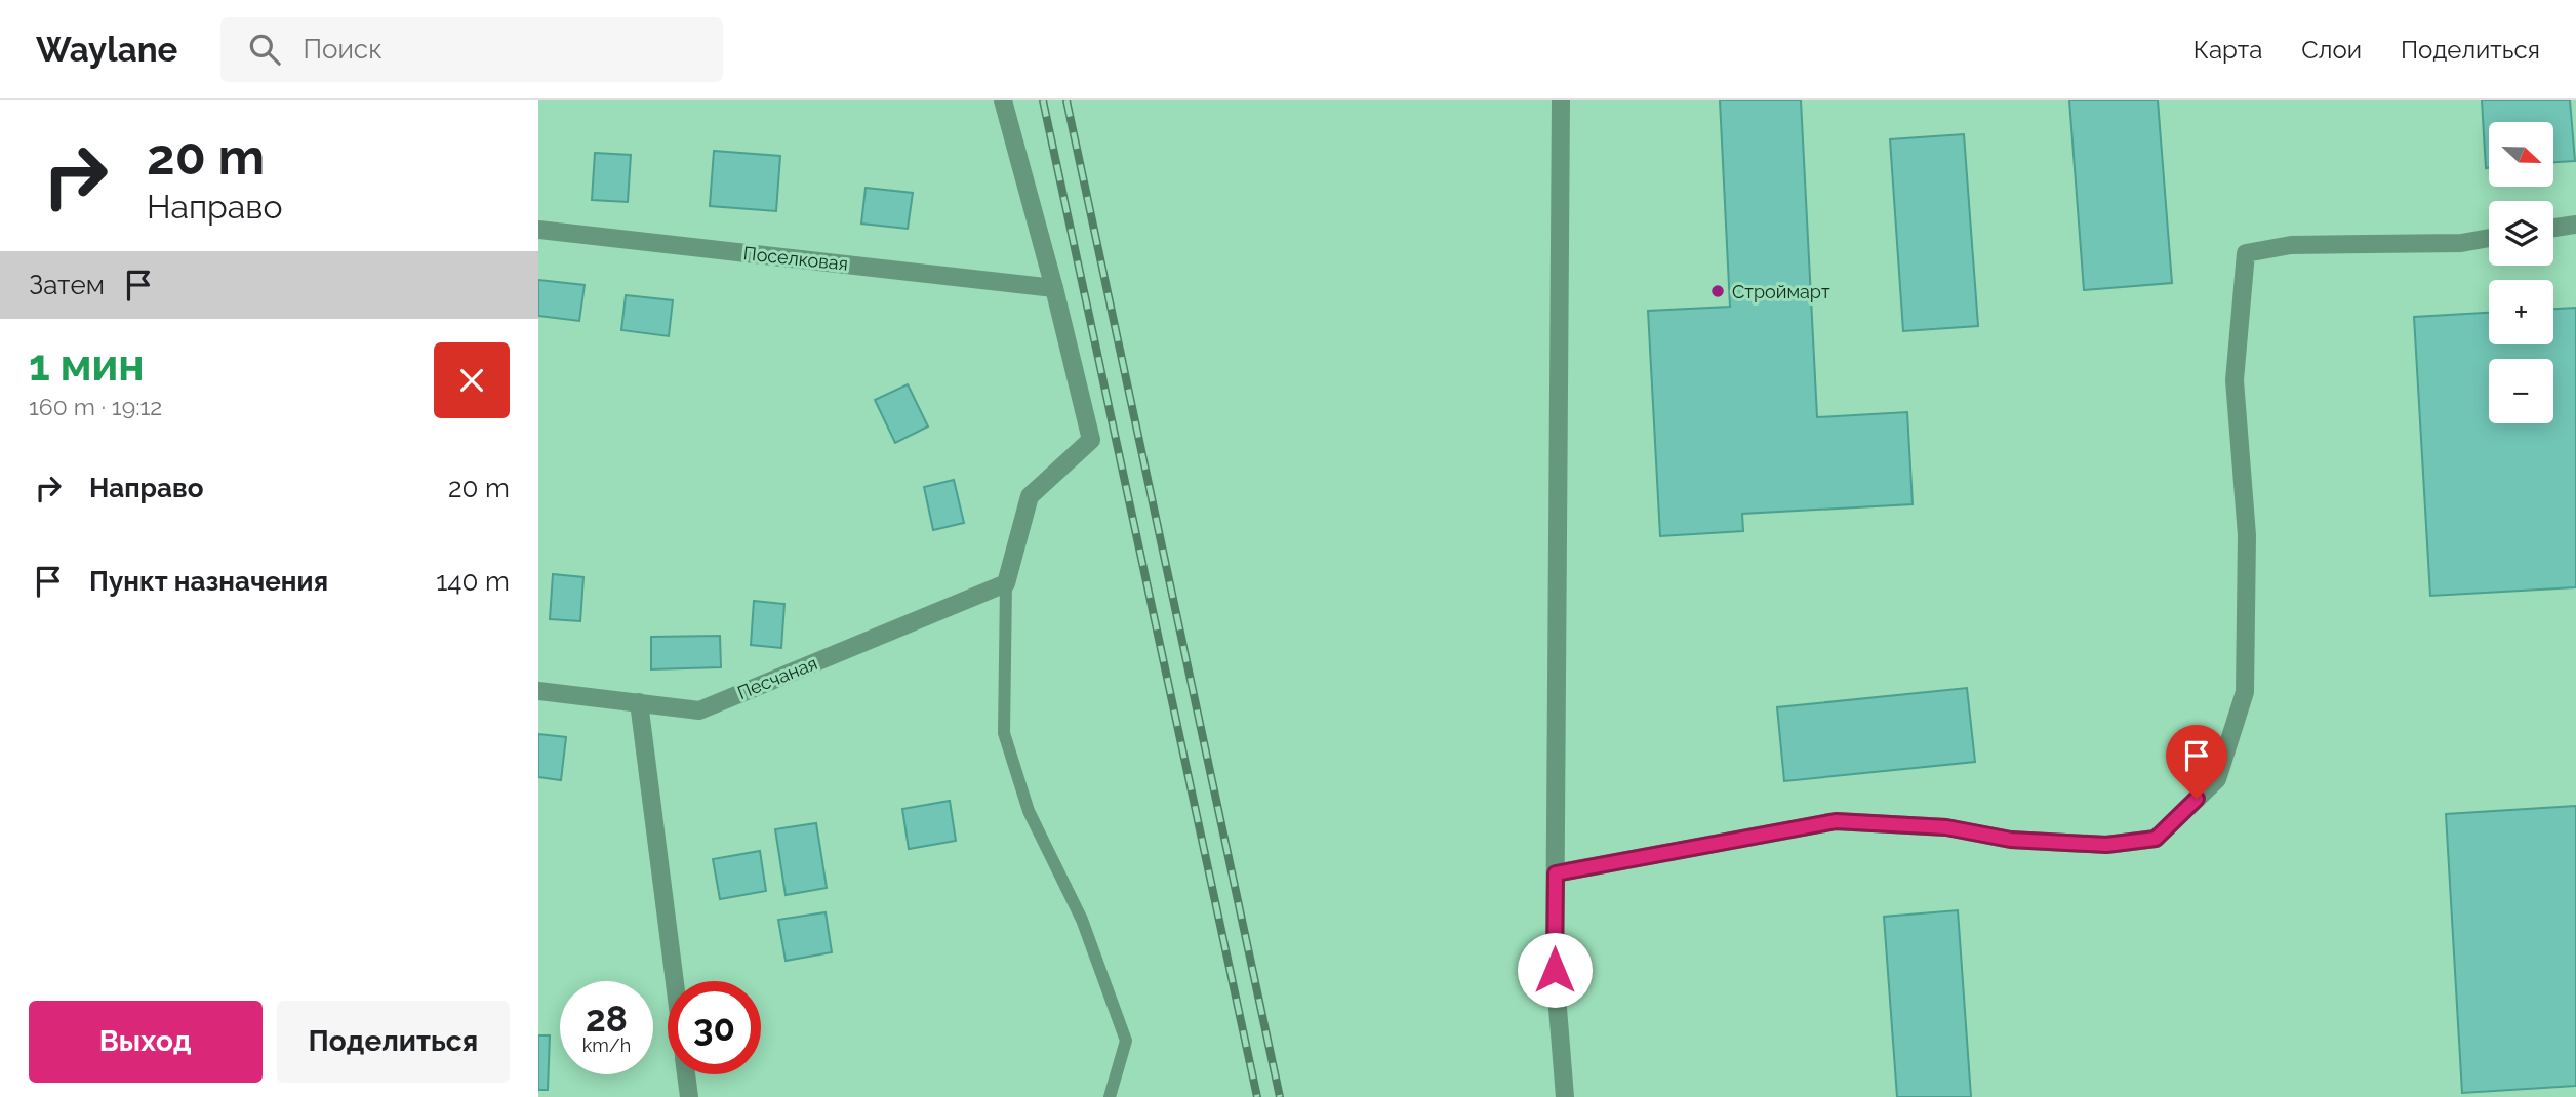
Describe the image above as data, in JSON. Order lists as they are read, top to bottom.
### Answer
{
  "streets": {
    "street": ["Поселковая", "Песчаная"]
  },
  "places": ["Строймарт"],
  "north": "right",
  "page": {
    "header": "Waylane",
    "search": "Поиск",
    "nav": ["Карта", "Слои", "Поделиться"],
    "turn": ["20 m", "Направо"],
    "map_buttons": ["+", "−"],
    "then": "Затем",
    "heading": ["1 мин", "160 m · 19:12"],
    "list": [
      {
        "name": "Направо",
        "value": "20 m"
      },
      {
        "name": "Пункт назначения",
        "value": "140 m"
      }
    ],
    "speed": "28 km/h",
    "limit": "30",
    "buttons": ["Выход", "Поделиться"]
  }
}
